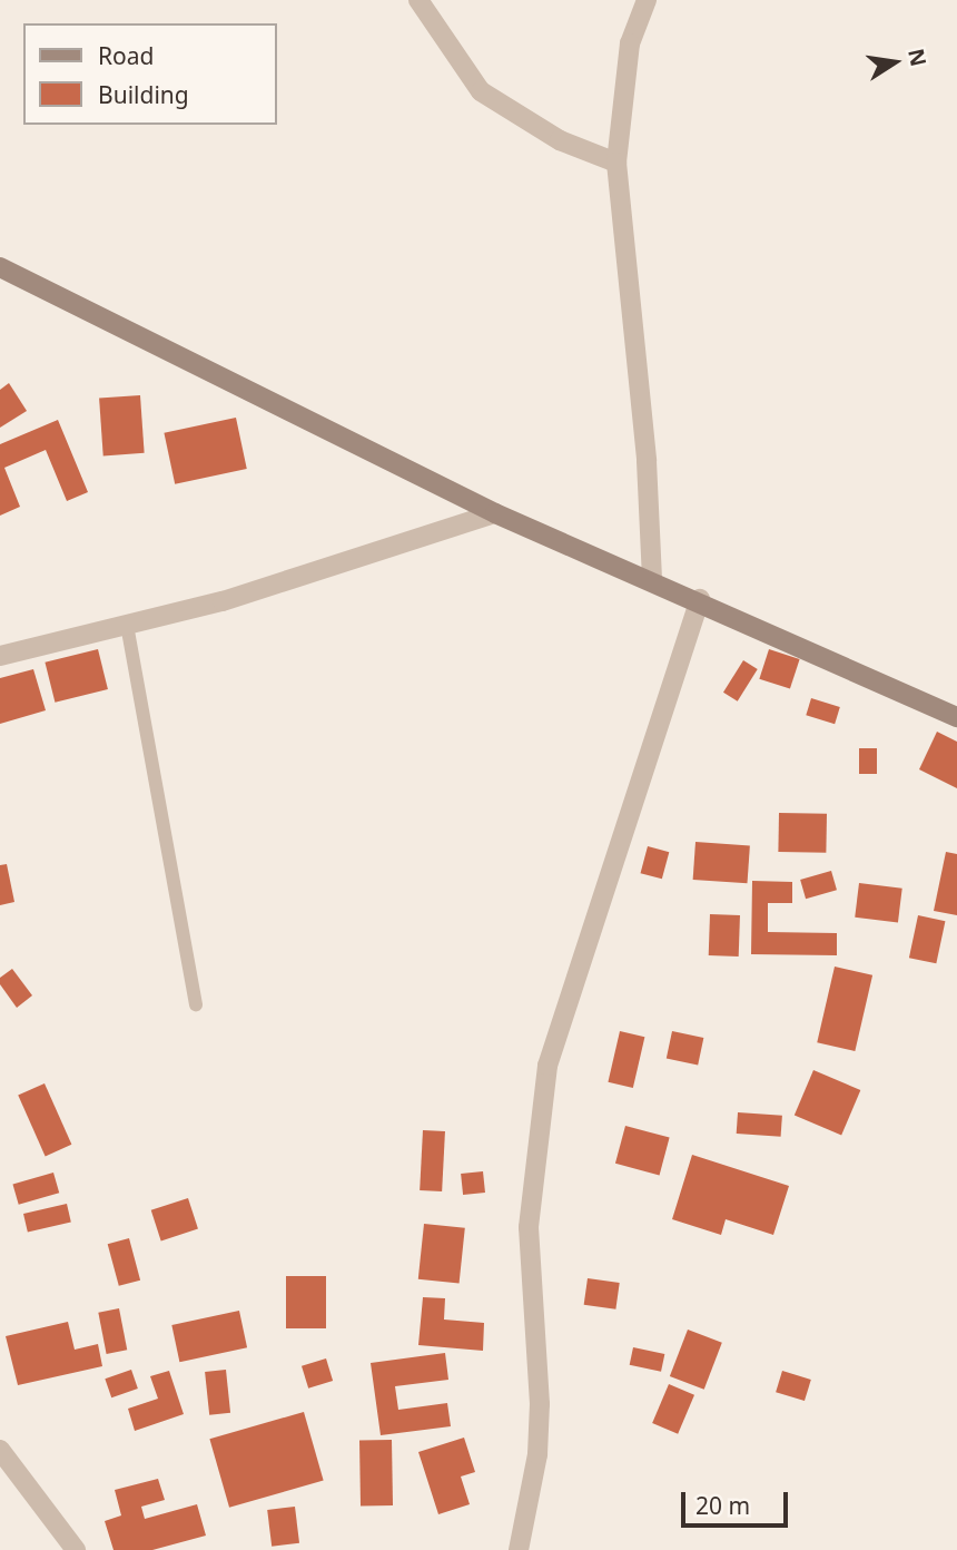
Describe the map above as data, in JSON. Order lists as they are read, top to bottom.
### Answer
{
  "legend": ["Road", "Building"],
  "scale_bar": "20 m",
  "north": "right"
}
